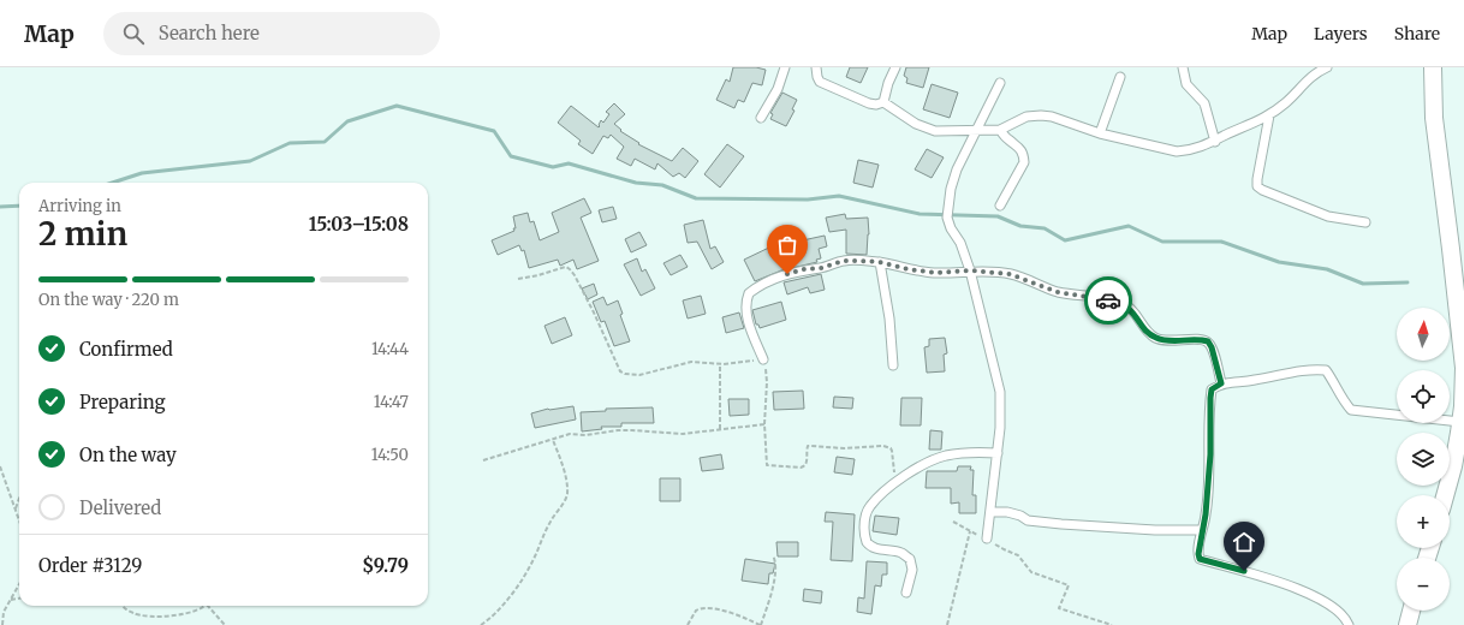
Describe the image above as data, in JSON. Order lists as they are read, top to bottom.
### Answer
{
  "north": "top",
  "page": {
    "header": "Map",
    "search": "Search here",
    "nav": ["Map", "Layers", "Share"],
    "heading": ["2 min", "Arriving in", "15:03–15:08"],
    "panel": ["Order #3129", "$9.79"],
    "bar": "On the way · 220 m",
    "map_buttons": ["+", "−"],
    "list": [
      ["Confirmed", "14:44"],
      ["Preparing", "14:47"],
      ["On the way", "14:50"],
      "Delivered"
    ]
  }
}
